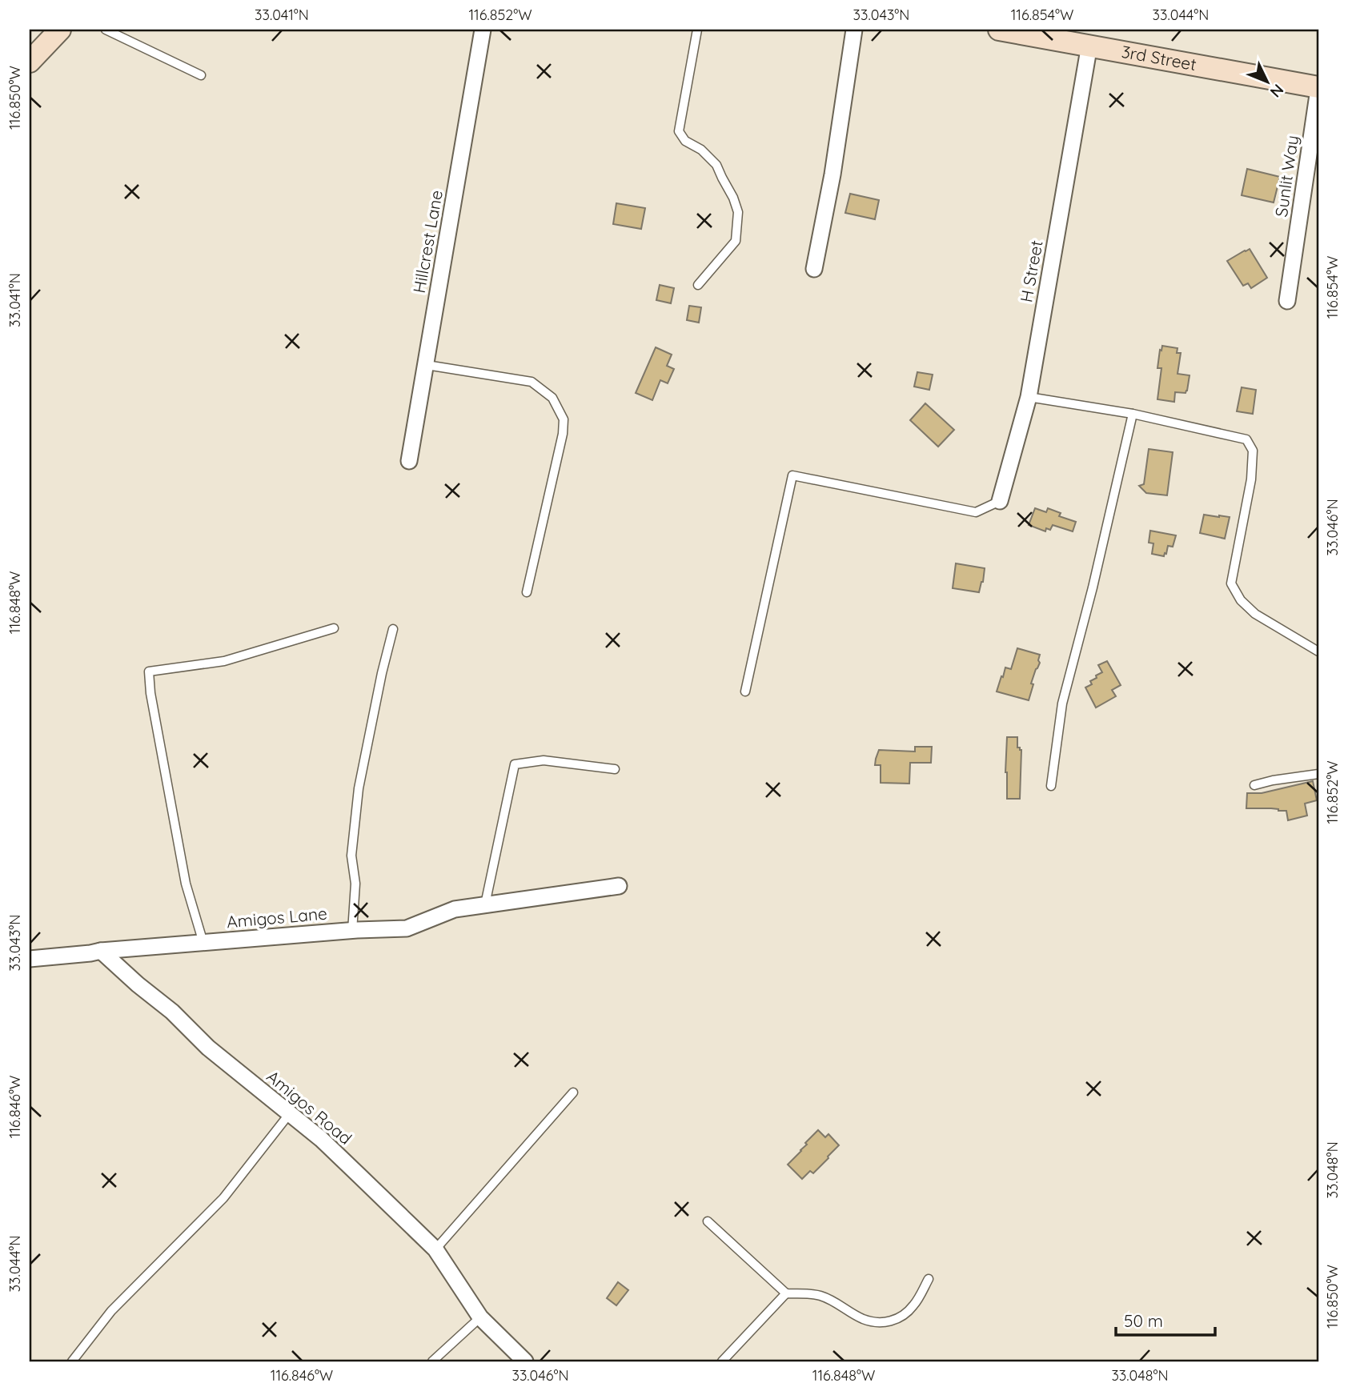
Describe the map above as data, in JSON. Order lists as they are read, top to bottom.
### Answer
{
  "streets": {
    "main road": ["3rd Street"],
    "street": [
      "Sunlit Way",
      "Hillcrest Lane",
      "H Street",
      "Amigos Lane",
      "Amigos Road"
    ]
  },
  "crossings": [
    ["3rd Street", "Sunlit Way"],
    ["3rd Street", "H Street"],
    ["Amigos Lane", "Amigos Road"]
  ],
  "scale_bar": "50 m",
  "north": "bottom right",
  "coordinates": [
    "33.041°N",
    "116.852°W",
    "33.043°N",
    "116.854°W",
    "33.044°N",
    "116.850°W",
    "33.046°N",
    "116.848°W",
    "116.846°W",
    "33.048°N"
  ]
}
